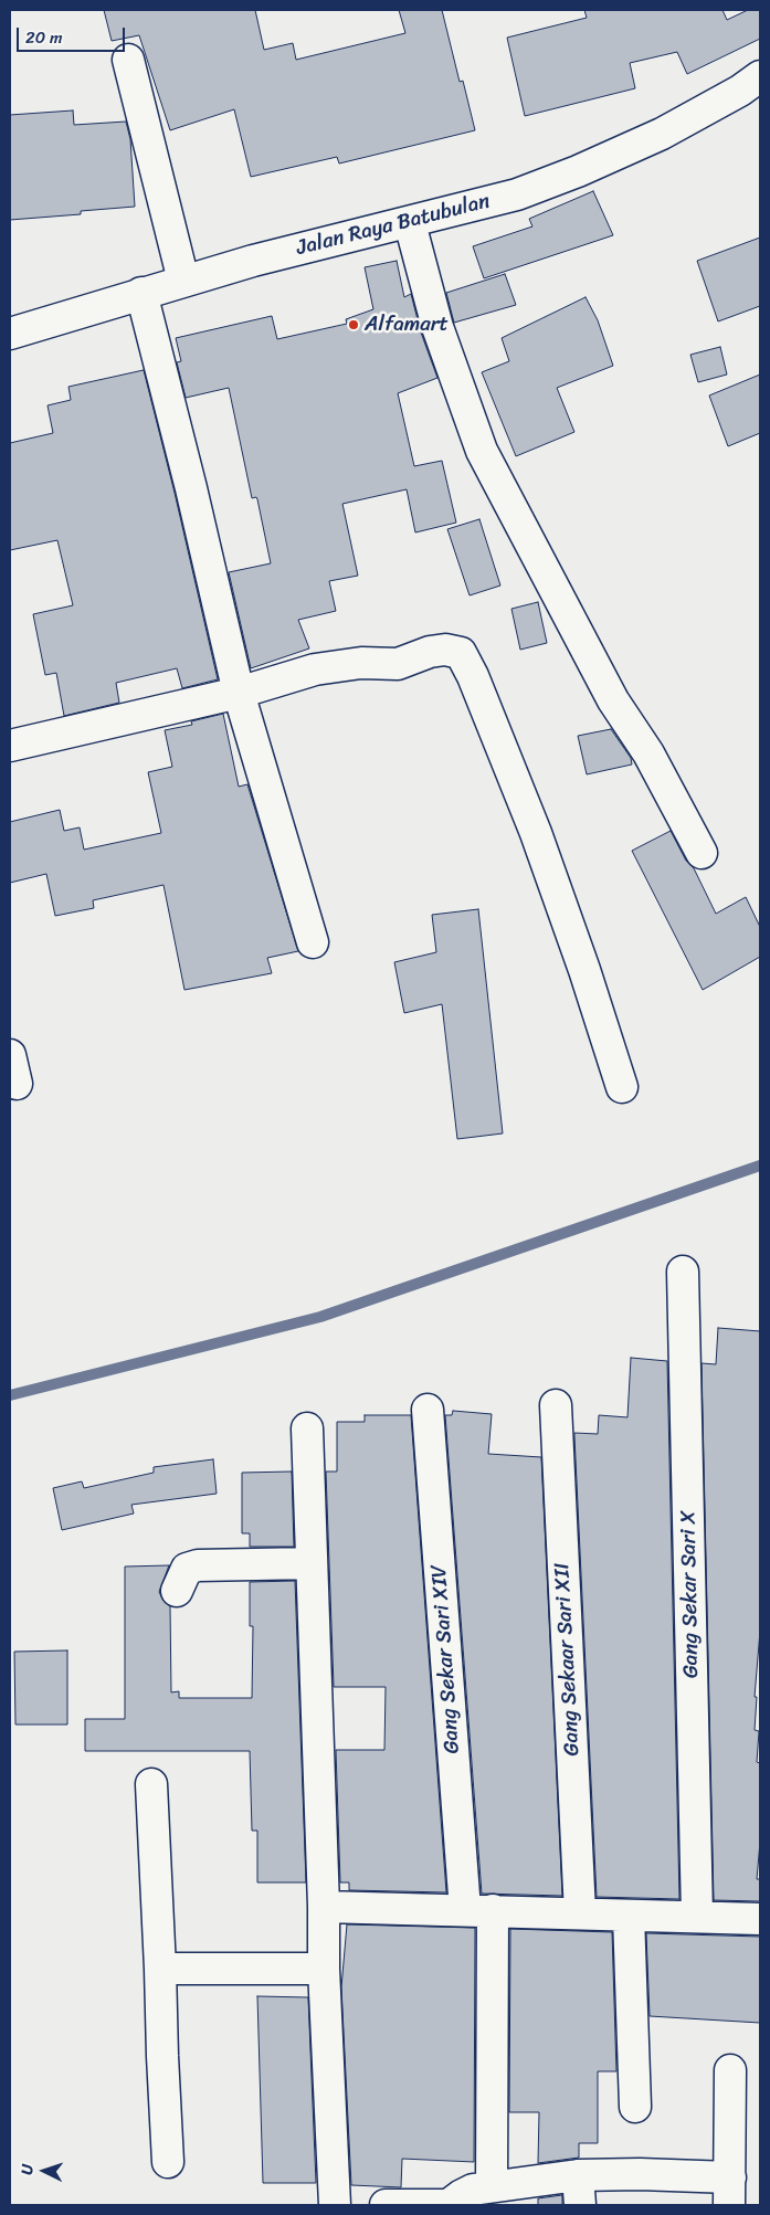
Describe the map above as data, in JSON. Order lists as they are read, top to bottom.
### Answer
{
  "streets": {
    "main road": [
      "Jalan Raya Batubulan",
      "Gang Sekar Sari X",
      "Gang Sekar Sari XIV",
      "Gang Sekaar Sari XII"
    ]
  },
  "places": ["Alfamart"],
  "scale_bar": "20 m",
  "north": "left"
}
